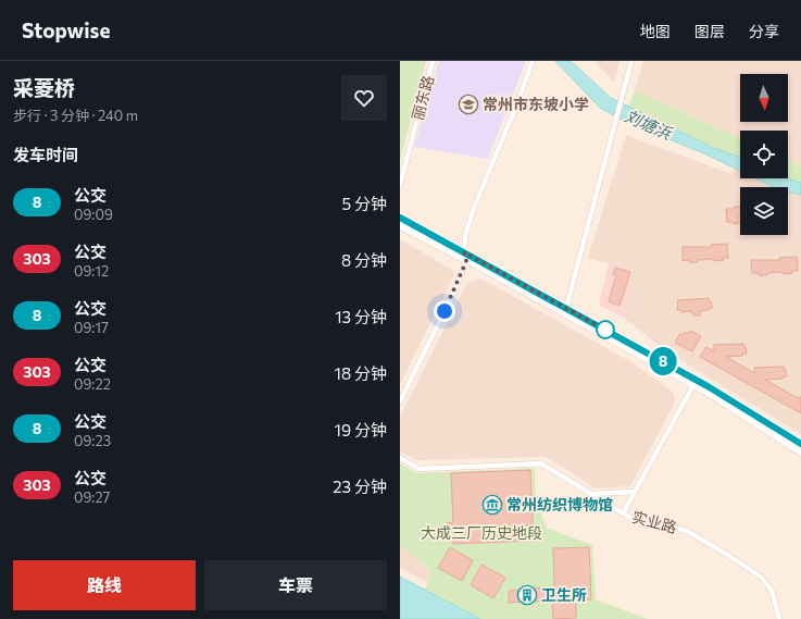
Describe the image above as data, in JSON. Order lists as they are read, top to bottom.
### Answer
{
  "streets": {
    "street": ["丽东路", "实业路"]
  },
  "water": ["刘塘浜"],
  "parks": ["大成三厂历史地段"],
  "places": {
    "school or university": ["常州市东坡小学"],
    "museum": ["常州纺织博物馆"],
    "building": ["卫生所"]
  },
  "lines": ["bus line 8"],
  "north": "bottom",
  "page": {
    "header": "Stopwise",
    "nav": ["地图", "图层", "分享"],
    "heading": [
      ["采菱桥", "步行 · 3 分钟 · 240 m"],
      "发车时间"
    ],
    "on_map": "8",
    "list": [
      {
        "mark": "8",
        "name": "公交",
        "note": "09:09",
        "value": "5 分钟"
      },
      {
        "mark": "303",
        "name": "公交",
        "note": "09:12",
        "value": "8 分钟"
      },
      {
        "mark": "8",
        "name": "公交",
        "note": "09:17",
        "value": "13 分钟"
      },
      {
        "mark": "303",
        "name": "公交",
        "note": "09:22",
        "value": "18 分钟"
      },
      {
        "mark": "8",
        "name": "公交",
        "note": "09:23",
        "value": "19 分钟"
      },
      {
        "mark": "303",
        "name": "公交",
        "note": "09:27",
        "value": "23 分钟"
      }
    ],
    "buttons": ["路线", "车票"]
  }
}
